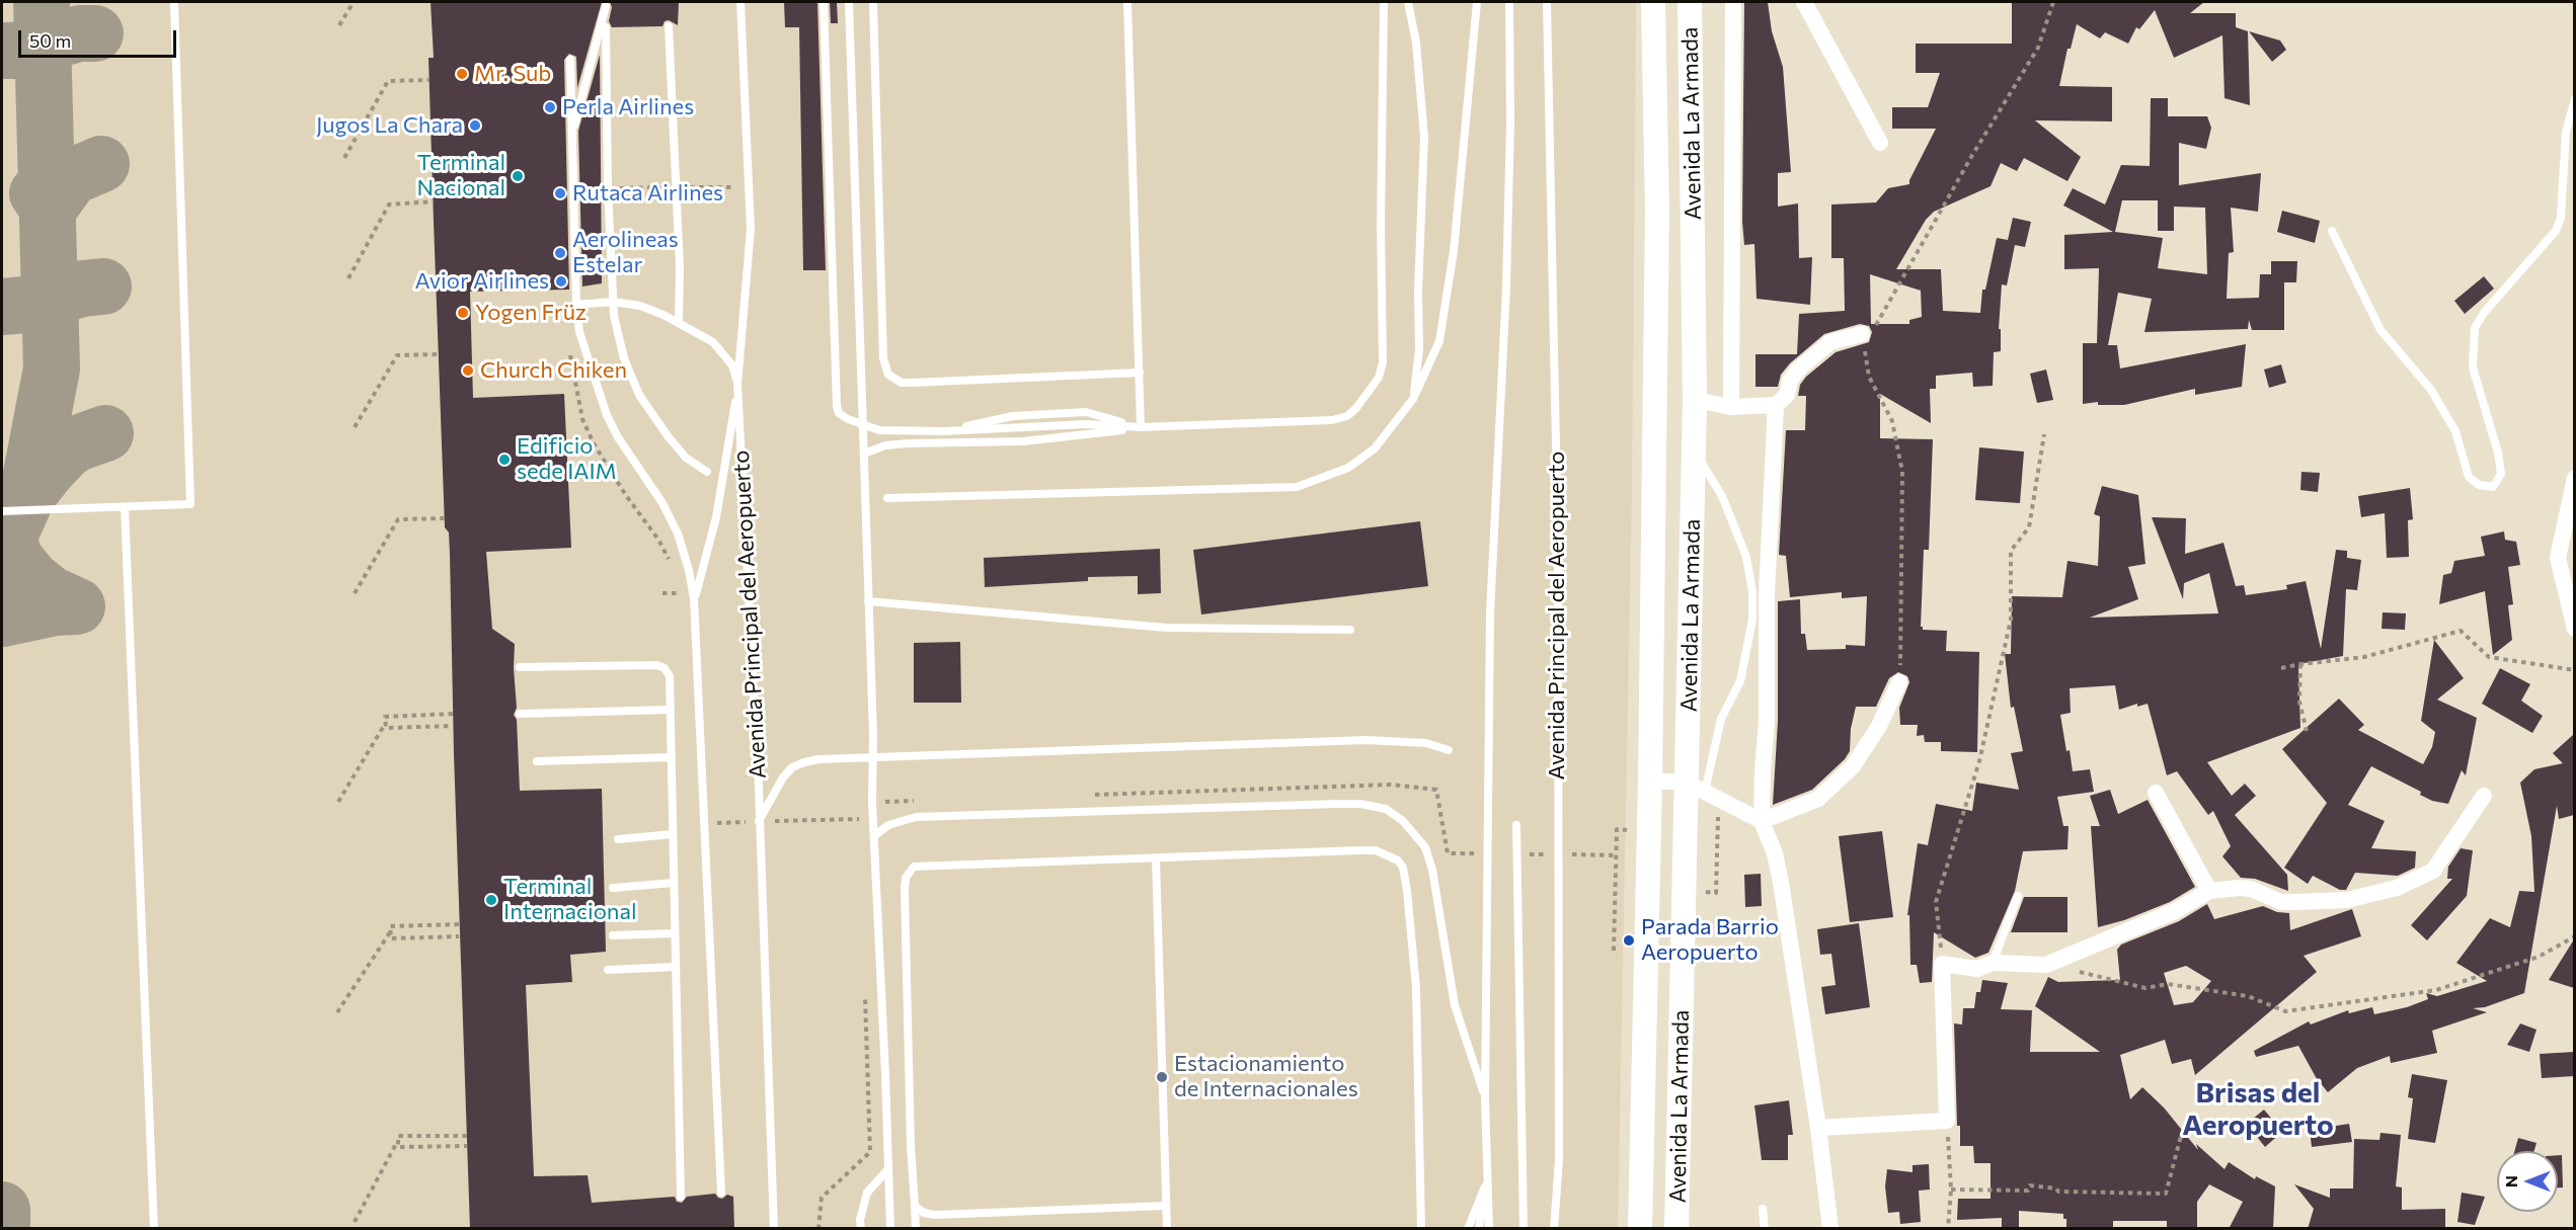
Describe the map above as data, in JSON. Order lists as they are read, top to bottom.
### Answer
{
  "streets": {
    "main road": ["Avenida La Armada"],
    "lane": ["Avenida Principal del Aeropuerto"]
  },
  "districts": ["Brisas del Aeropuerto"],
  "places": [
    "Mr. Sub",
    "Perla Airlines",
    "Jugos La Chara",
    "Terminal Nacional",
    "Rutaca Airlines",
    "Aerolineas Estelar",
    "Avior Airlines",
    "Yogen Früz",
    "Church Chiken",
    "Edificio sede IAIM",
    "Terminal Internacional",
    "Parada Barrio Aeropuerto",
    "Estacionamiento de Internacionales"
  ],
  "scale_bar": "50 m",
  "north": "left"
}
